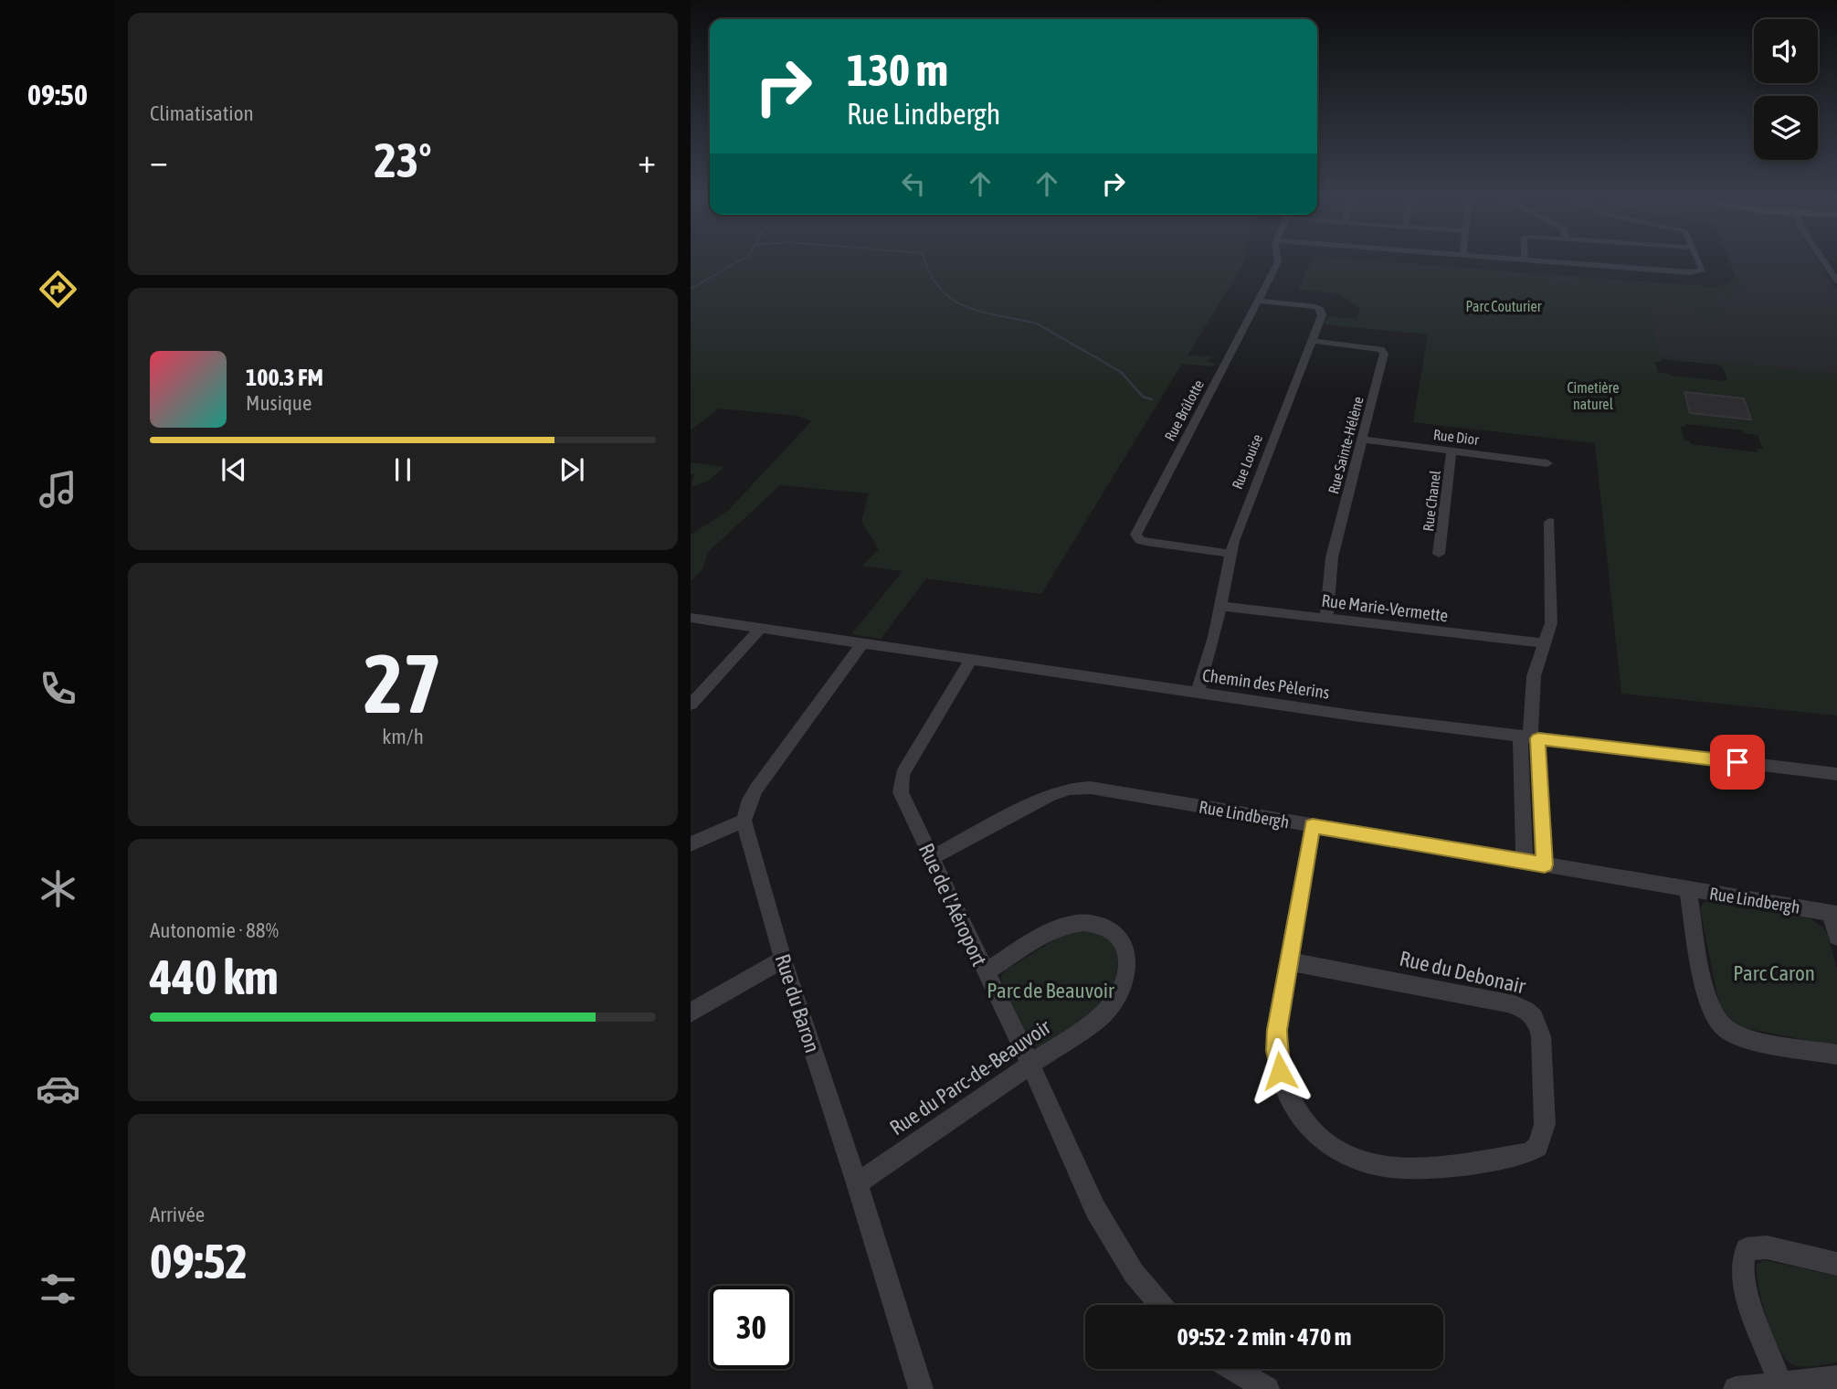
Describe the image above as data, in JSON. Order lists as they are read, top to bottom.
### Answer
{
  "streets": {
    "street": [
      "Rue Brûlotte",
      "Rue Dior",
      "Rue Sainte-Hélène",
      "Rue Louise",
      "Rue Chanel",
      "Rue Marie-Vermette",
      "Chemin des Pèlerins",
      "Rue Lindbergh",
      "Rue de l'Aéroport",
      "Rue du Debonair",
      "Rue du Baron",
      "Rue du Parc-de-Beauvoir"
    ]
  },
  "crossings": [
    ["Rue Brûlotte", "Rue Louise"],
    ["Rue Dior", "Rue Sainte-Hélène"],
    ["Rue Dior", "Rue Chanel"],
    ["Rue Sainte-Hélène", "Rue Louise"],
    ["Rue Sainte-Hélène", "Rue Marie-Vermette"],
    ["Rue Louise", "Rue Marie-Vermette"],
    ["Rue Louise", "Chemin des Pèlerins"],
    ["Chemin des Pèlerins", "Rue de l'Aéroport"],
    ["Rue Lindbergh", "Rue de l'Aéroport"],
    ["Rue Lindbergh", "Rue du Debonair"],
    ["Rue de l'Aéroport", "Rue du Parc-de-Beauvoir"],
    ["Rue du Baron", "Rue du Parc-de-Beauvoir"]
  ],
  "parks": [
    "Parc Couturier",
    "Cimetière naturel",
    "Parc Caron",
    "Parc de Beauvoir"
  ],
  "page": {
    "tabs": "09:50",
    "tile": [
      "Climatisation",
      ["27", "km/h"],
      ["Autonomie · 88%", "440 km"],
      ["Arrivée", "09:52"]
    ],
    "turn": ["130 m", "Rue Lindbergh"],
    "heat": ["−", "23°", "+"],
    "song": ["100.3 FM", "Musique"],
    "limit": "30",
    "trip": "09:52 · 2 min · 470 m"
  }
}
